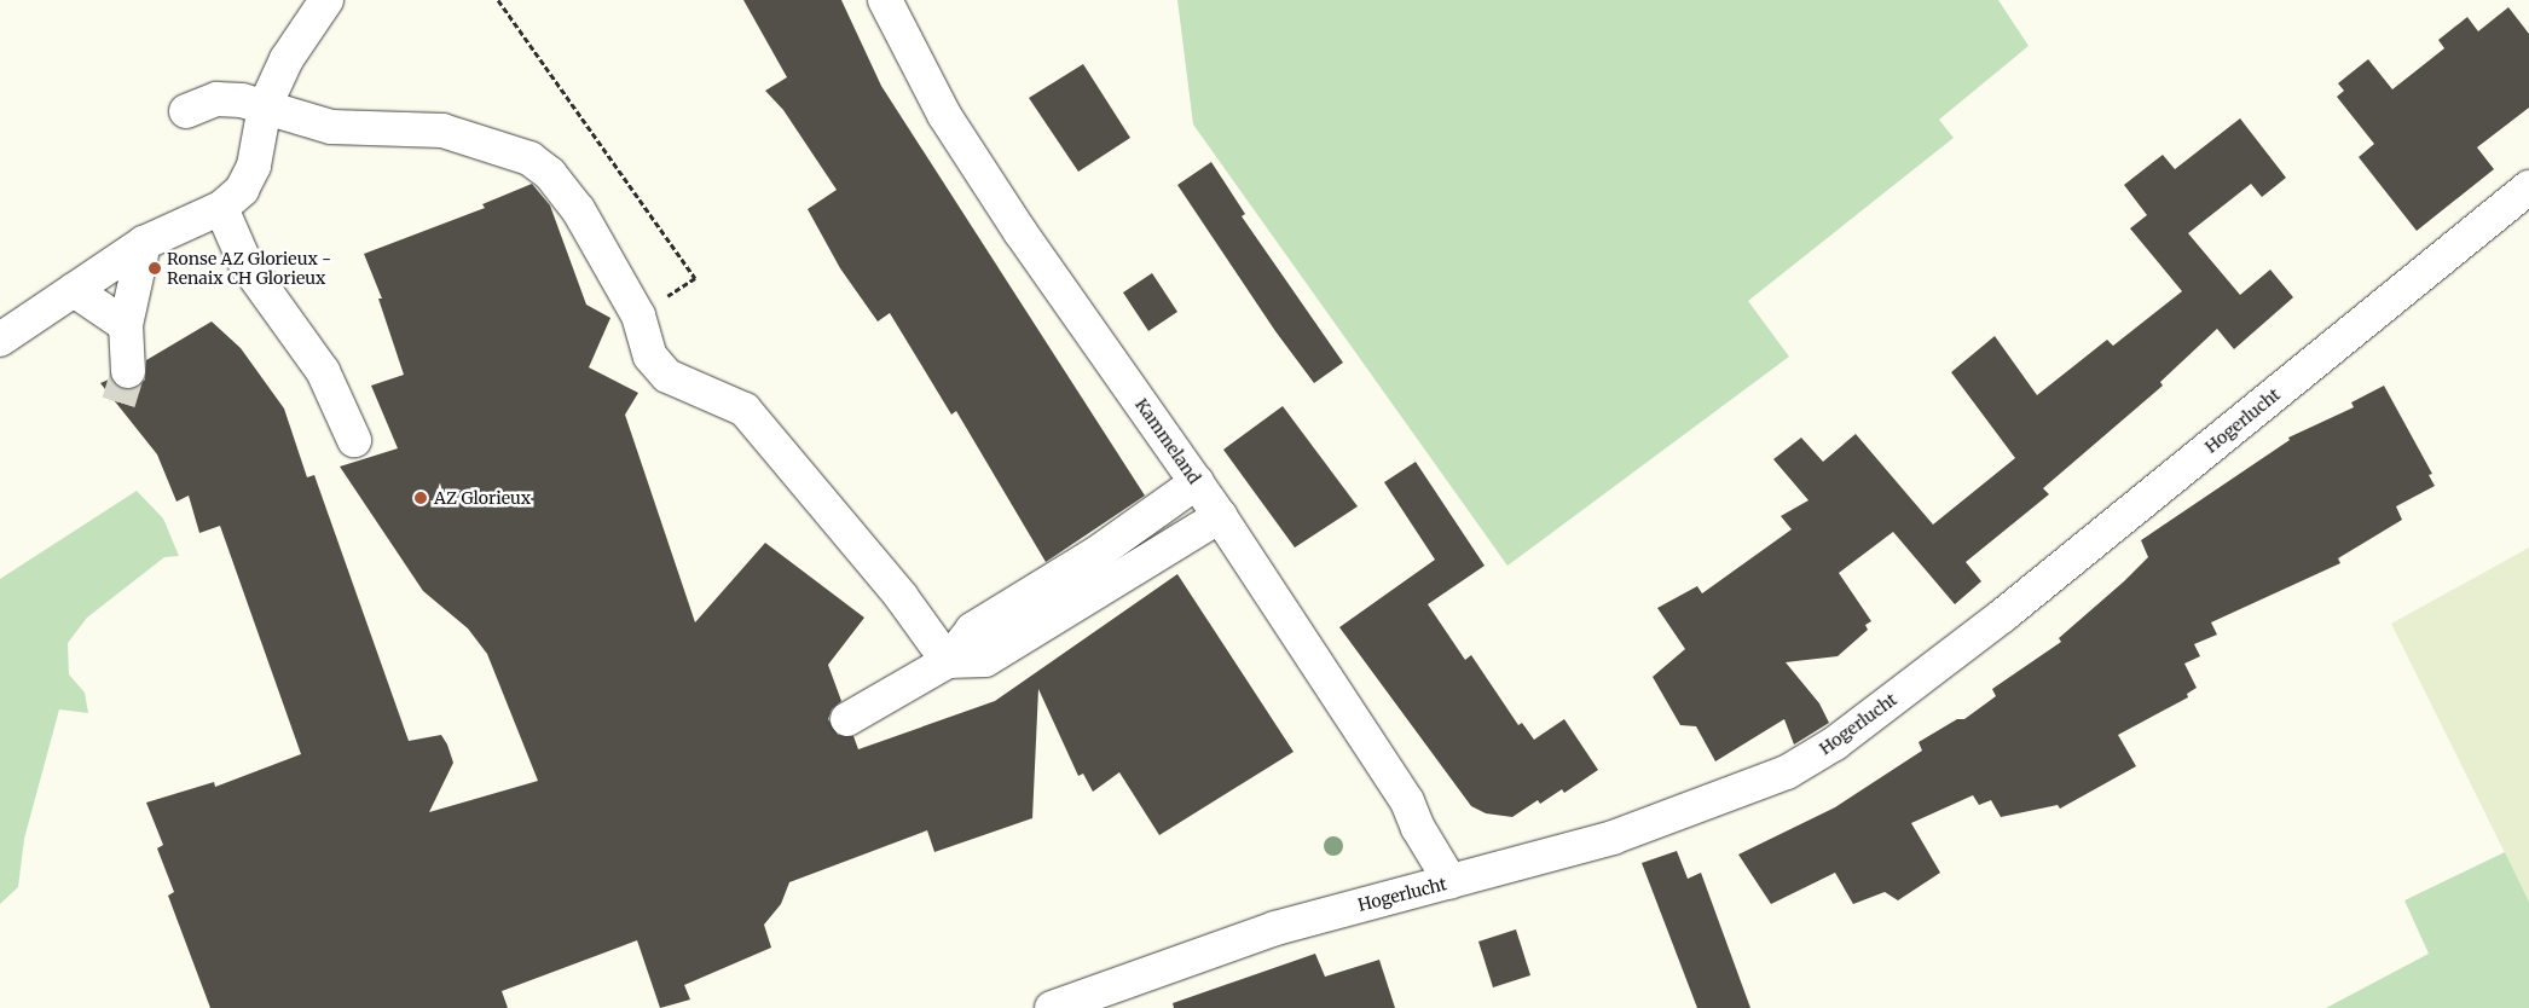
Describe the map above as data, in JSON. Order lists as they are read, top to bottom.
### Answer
{
  "streets": {
    "street": ["Hogerlucht", "Kammeland"]
  },
  "crossings": [
    ["Hogerlucht", "Kammeland"]
  ],
  "places": ["Ronse AZ Glorieux - Renaix CH Glorieux", "AZ Glorieux"]
}
